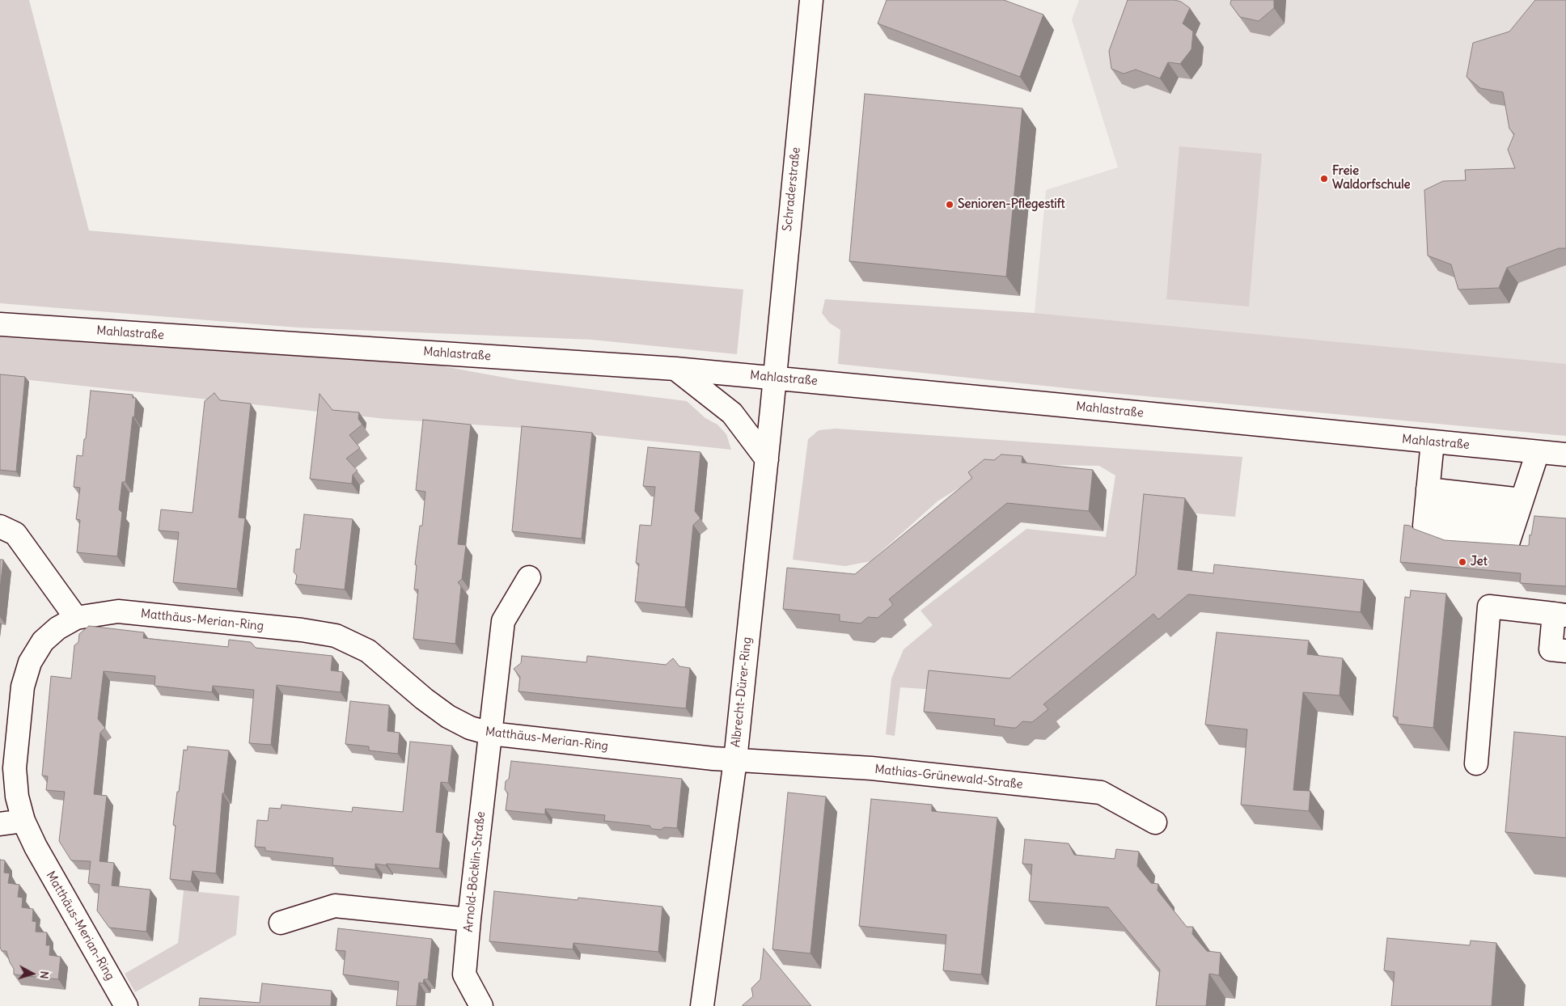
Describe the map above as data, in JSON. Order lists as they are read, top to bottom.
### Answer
{
  "streets": {
    "street": [
      "Schraderstraße",
      "Mahlastraße",
      "Matthäus-Merian-Ring",
      "Albrecht-Dürer-Ring",
      "Mathias-Grünewald-Straße",
      "Arnold-Böcklin-Straße"
    ]
  },
  "crossings": [
    ["Schraderstraße", "Mahlastraße"],
    ["Schraderstraße", "Albrecht-Dürer-Ring"],
    ["Mahlastraße", "Albrecht-Dürer-Ring"],
    ["Matthäus-Merian-Ring", "Albrecht-Dürer-Ring"],
    ["Matthäus-Merian-Ring", "Mathias-Grünewald-Straße"],
    ["Matthäus-Merian-Ring", "Arnold-Böcklin-Straße"],
    ["Albrecht-Dürer-Ring", "Mathias-Grünewald-Straße"]
  ],
  "places": ["Freie Waldorfschule", "Senioren-Pflegestift", "Jet"],
  "north": "right"
}
